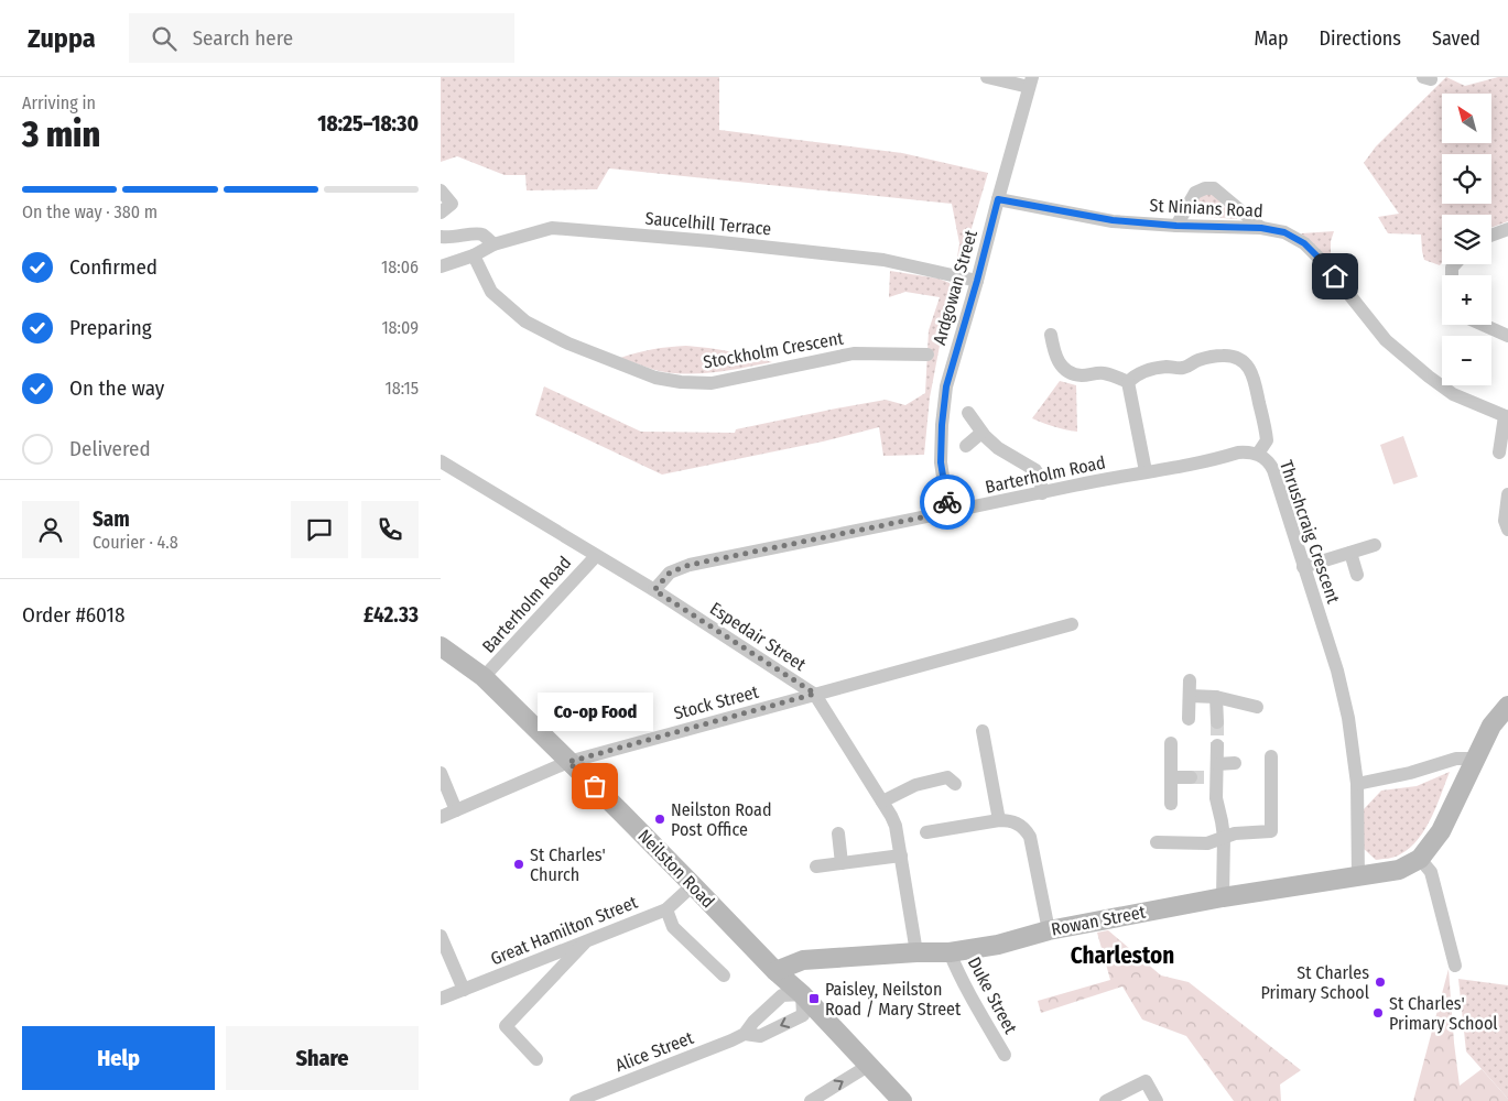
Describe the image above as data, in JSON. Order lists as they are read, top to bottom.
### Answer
{
  "streets": {
    "street": [
      "St Ninians Road",
      "Saucelhill Terrace",
      "Ardgowan Street",
      "Stockholm Crescent",
      "Barterholm Road",
      "Thrushcraig Crescent",
      "Espedair Street",
      "Stock Street",
      "Neilston Road",
      "Rowan Street",
      "Great Hamilton Street",
      "Duke Street",
      "Alice Street"
    ]
  },
  "crossings": [
    ["St Ninians Road", "Ardgowan Street"],
    ["Saucelhill Terrace", "Ardgowan Street"],
    ["Saucelhill Terrace", "Stockholm Crescent"],
    ["Ardgowan Street", "Barterholm Road"],
    ["Barterholm Road", "Thrushcraig Crescent"],
    ["Barterholm Road", "Espedair Street"],
    ["Barterholm Road", "Neilston Road"],
    ["Thrushcraig Crescent", "Rowan Street"],
    ["Espedair Street", "Stock Street"],
    ["Espedair Street", "Rowan Street"],
    ["Stock Street", "Neilston Road"],
    ["Neilston Road", "Rowan Street"],
    ["Neilston Road", "Great Hamilton Street"],
    ["Neilston Road", "Alice Street"],
    ["Rowan Street", "Duke Street"]
  ],
  "districts": ["Charleston"],
  "places": {
    "other": [
      "Co-op Food",
      "Neilston Road Post Office",
      "St Charles' Church",
      "St Charles Primary School",
      "St Charles' Primary School"
    ],
    "transit": ["Paisley, Neilston Road / Mary Street"]
  },
  "north": "top left",
  "page": {
    "header": "Zuppa",
    "search": "Search here",
    "nav": ["Map", "Directions", "Saved"],
    "heading": ["3 min", "Arriving in", "18:25–18:30"],
    "panel": [
      "Sam",
      "Courier · 4.8",
      "Order #6018",
      "£42.33"
    ],
    "map_buttons": ["+", "−"],
    "bar": "On the way · 380 m",
    "list": [
      ["Confirmed", "18:06"],
      ["Preparing", "18:09"],
      ["On the way", "18:15"],
      "Delivered"
    ],
    "bubble": "Co-op Food",
    "buttons": ["Help", "Share"]
  }
}
